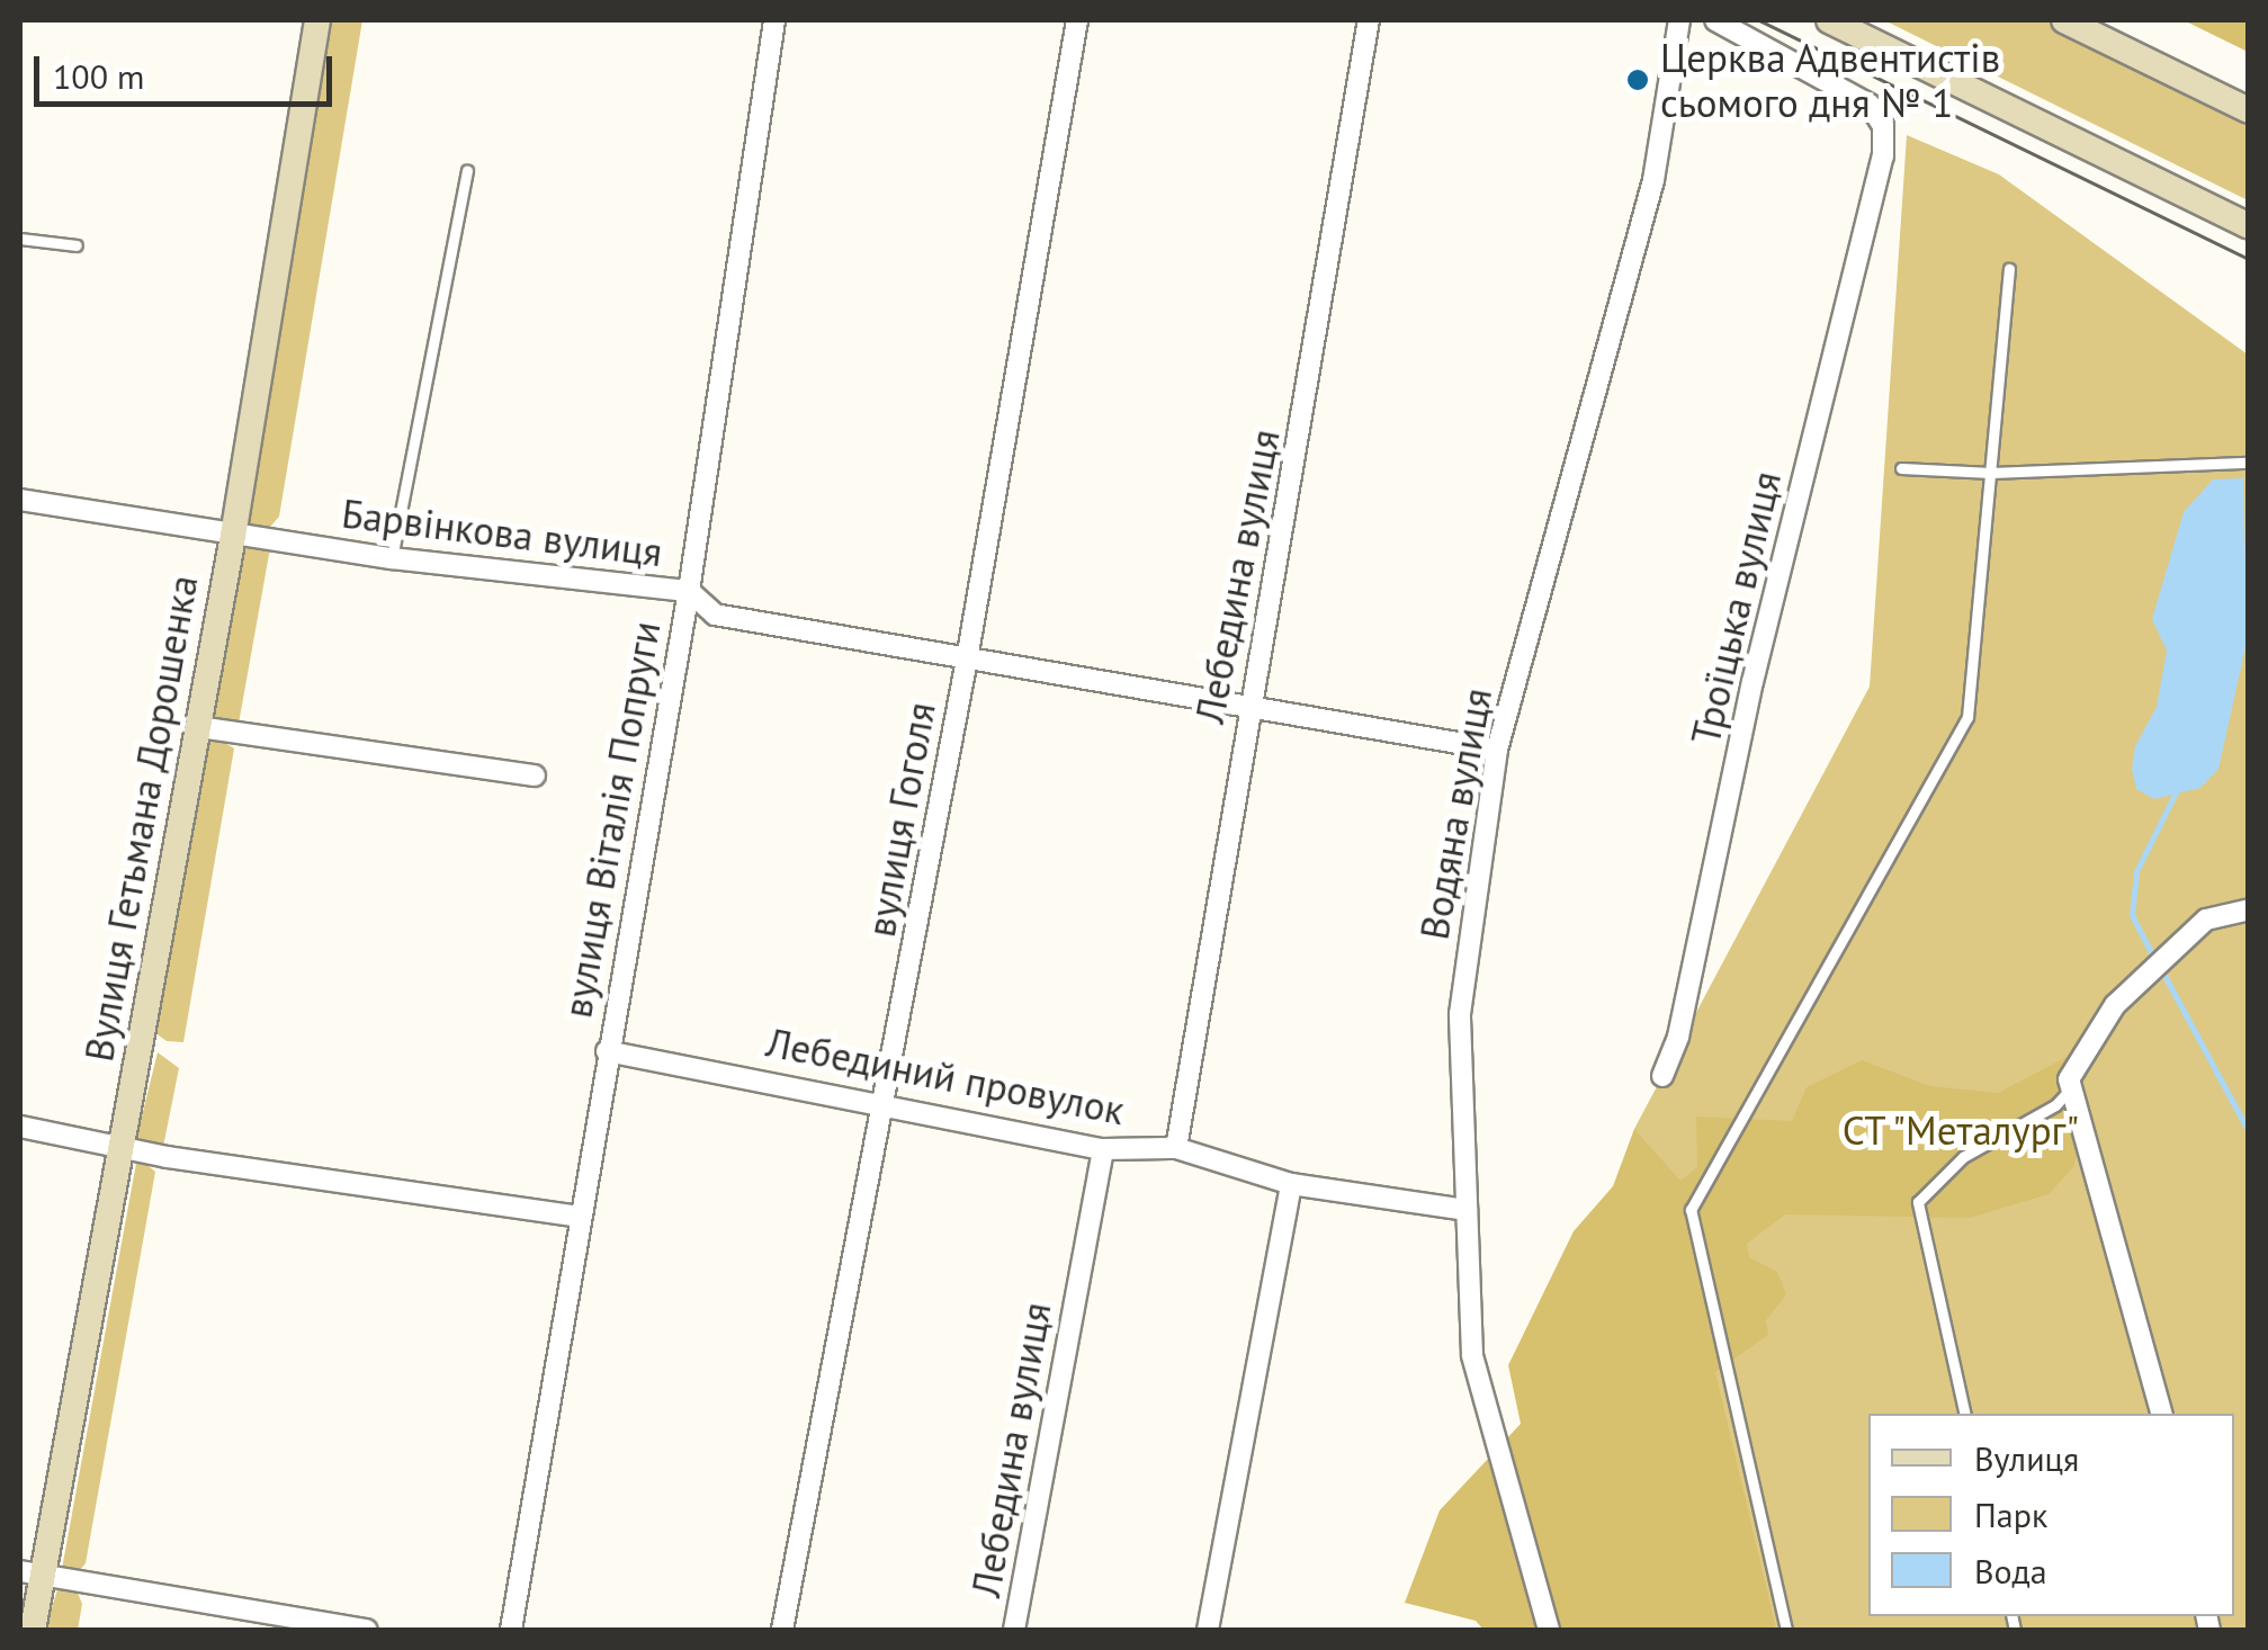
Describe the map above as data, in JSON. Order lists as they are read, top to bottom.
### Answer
{
  "streets": {
    "street": [
      "Барвінкова вулиця",
      "Лебедина вулиця",
      "Троїцька вулиця",
      "Водяна вулиця",
      "Вулиця Гетьмана Дорошенка",
      "вулиця Віталія Попруги",
      "вулиця Гоголя",
      "Лебединий провулок"
    ]
  },
  "crossings": [
    ["Барвінкова вулиця", "Лебедина вулиця"],
    ["Барвінкова вулиця", "Водяна вулиця"],
    ["Барвінкова вулиця", "Вулиця Гетьмана Дорошенка"],
    ["Барвінкова вулиця", "вулиця Віталія Попруги"],
    ["Барвінкова вулиця", "вулиця Гоголя"],
    ["Лебедина вулиця", "Лебединий провулок"],
    ["Водяна вулиця", "Лебединий провулок"],
    ["вулиця Віталія Попруги", "Лебединий провулок"],
    ["вулиця Гоголя", "Лебединий провулок"]
  ],
  "parks": ["СТ \"Металург\""],
  "places": ["Церква Адвентистів сьомого дня № 1"],
  "legend": ["Вулиця", "Парк", "Вода"],
  "scale_bar": "100 m"
}
